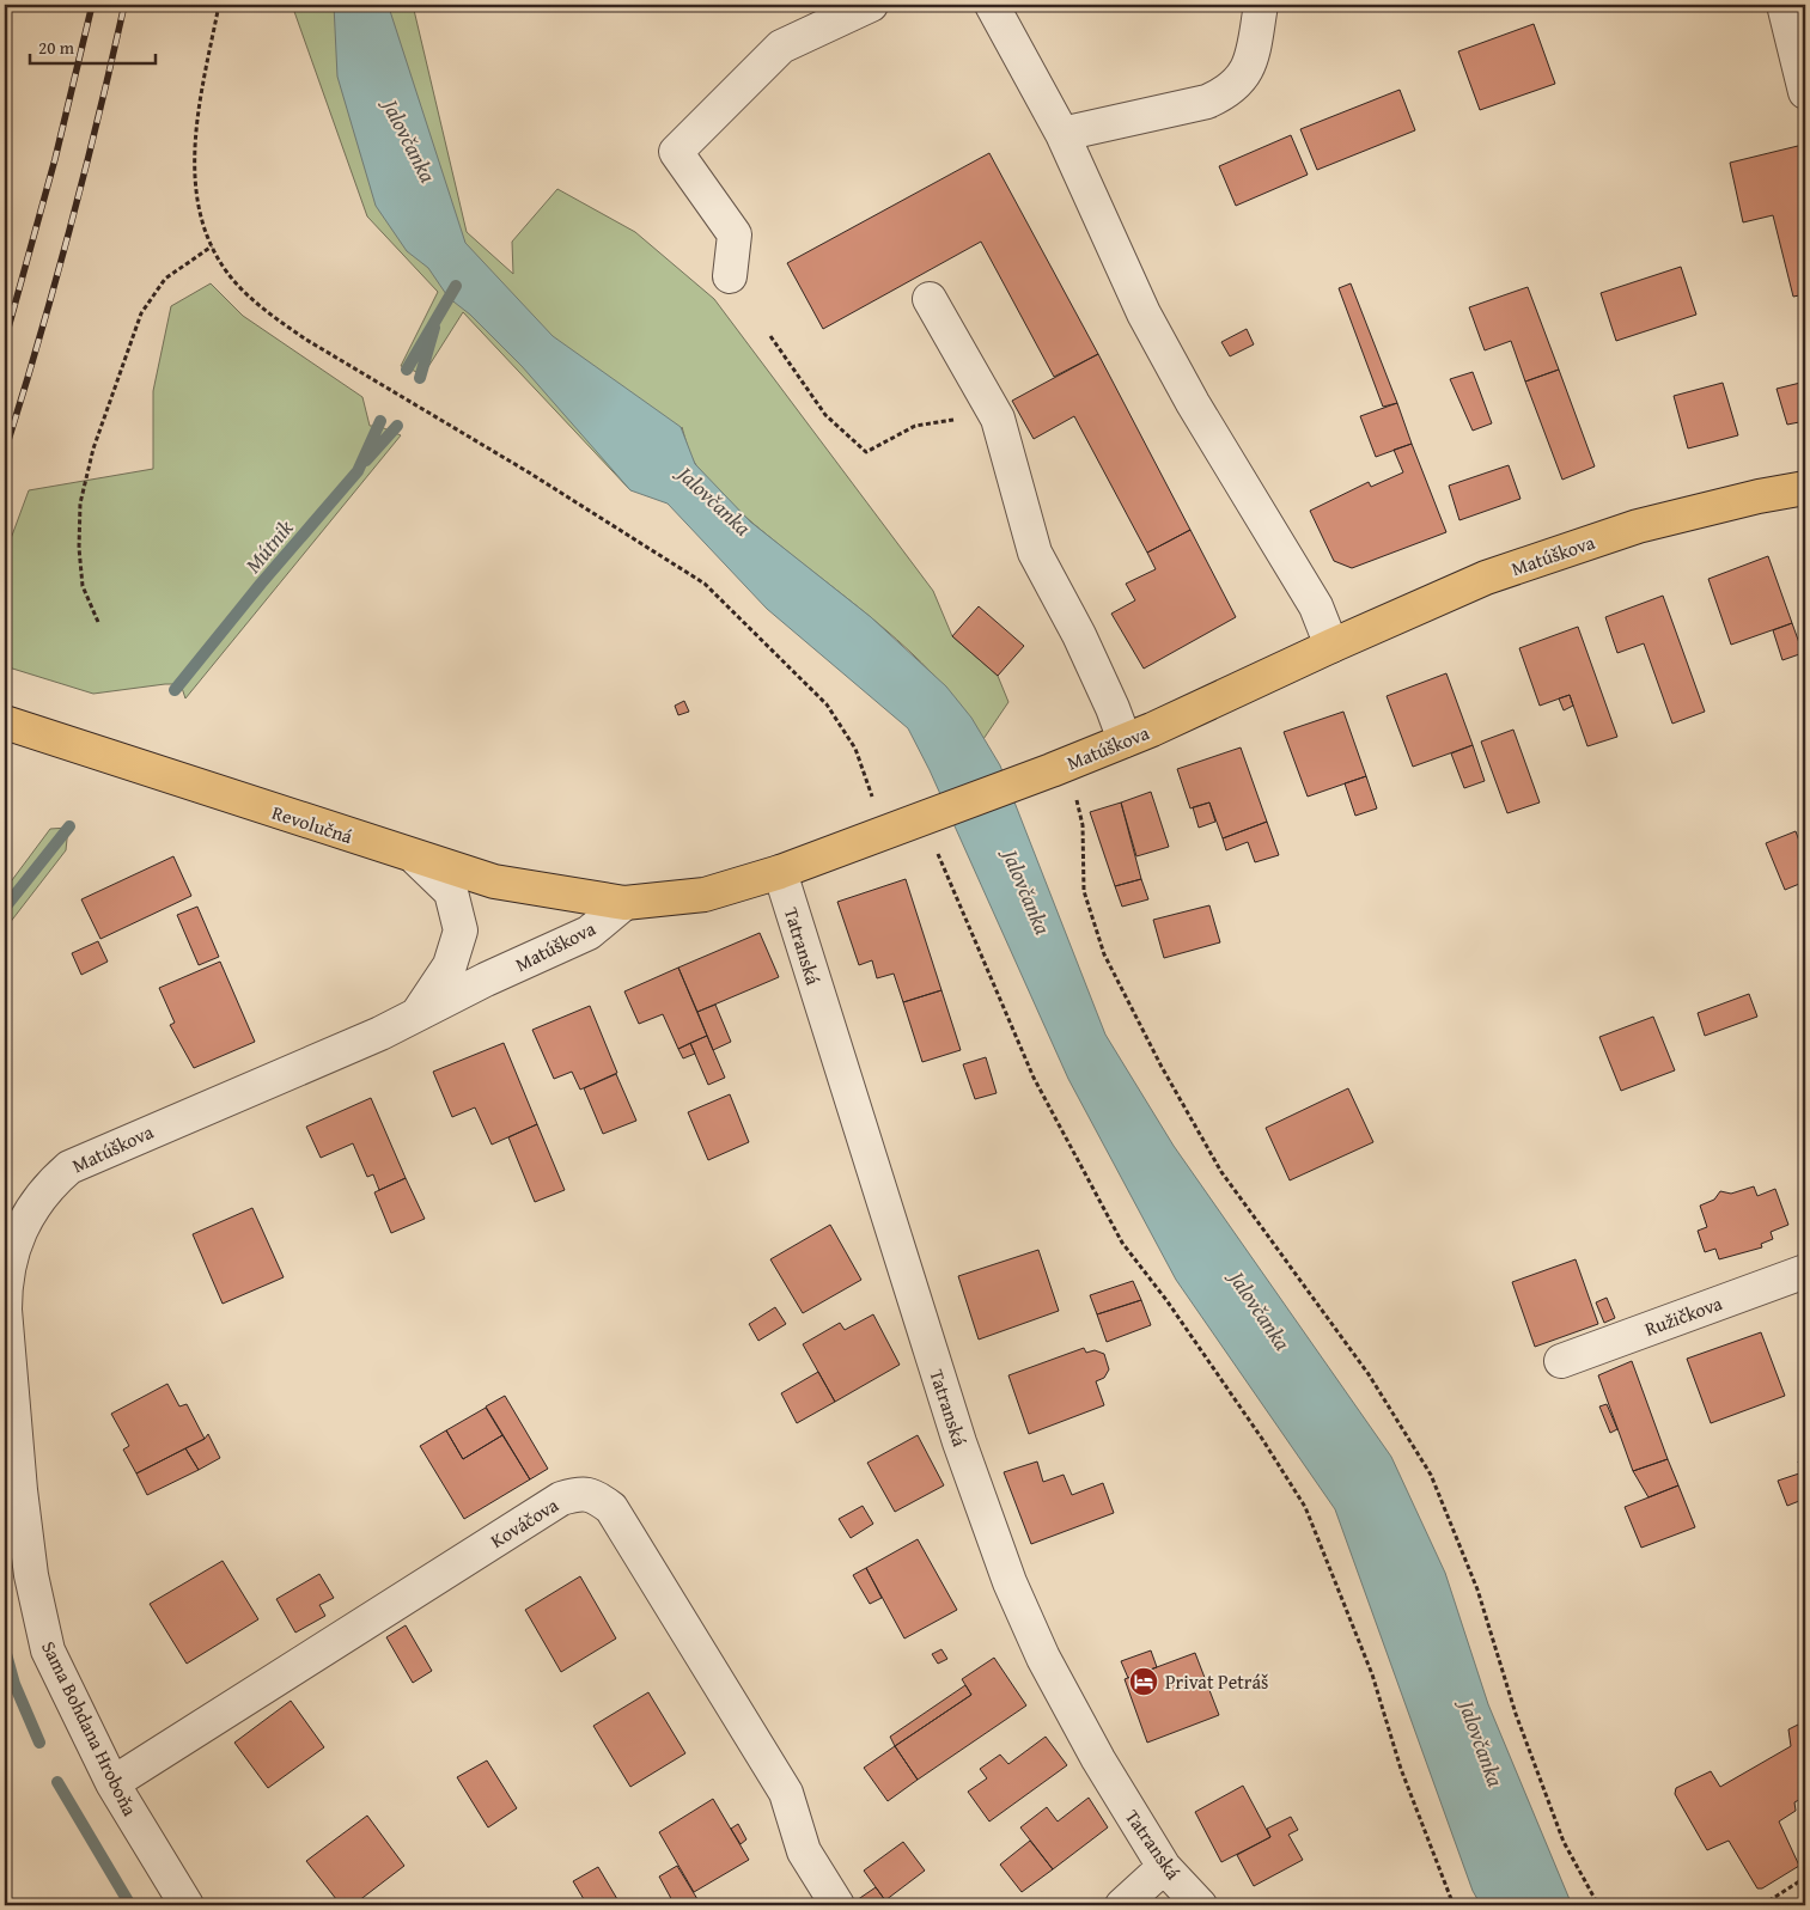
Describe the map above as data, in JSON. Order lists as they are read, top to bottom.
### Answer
{
  "streets": {
    "main road": ["Matúškova", "Revolučná"],
    "street": [
      "Tatranská",
      "Ružičkova",
      "Kováčova",
      "Sama Bohdana Hroboňa"
    ]
  },
  "crossings": [
    ["Matúškova", "Revolučná"],
    ["Matúškova", "Tatranská"],
    ["Matúškova", "Sama Bohdana Hroboňa"],
    ["Kováčova", "Sama Bohdana Hroboňa"]
  ],
  "water": ["Jalovčanka", "Mútnik"],
  "places": {
    "hotel": ["Privat Petráš"]
  },
  "scale_bar": "20 m"
}
